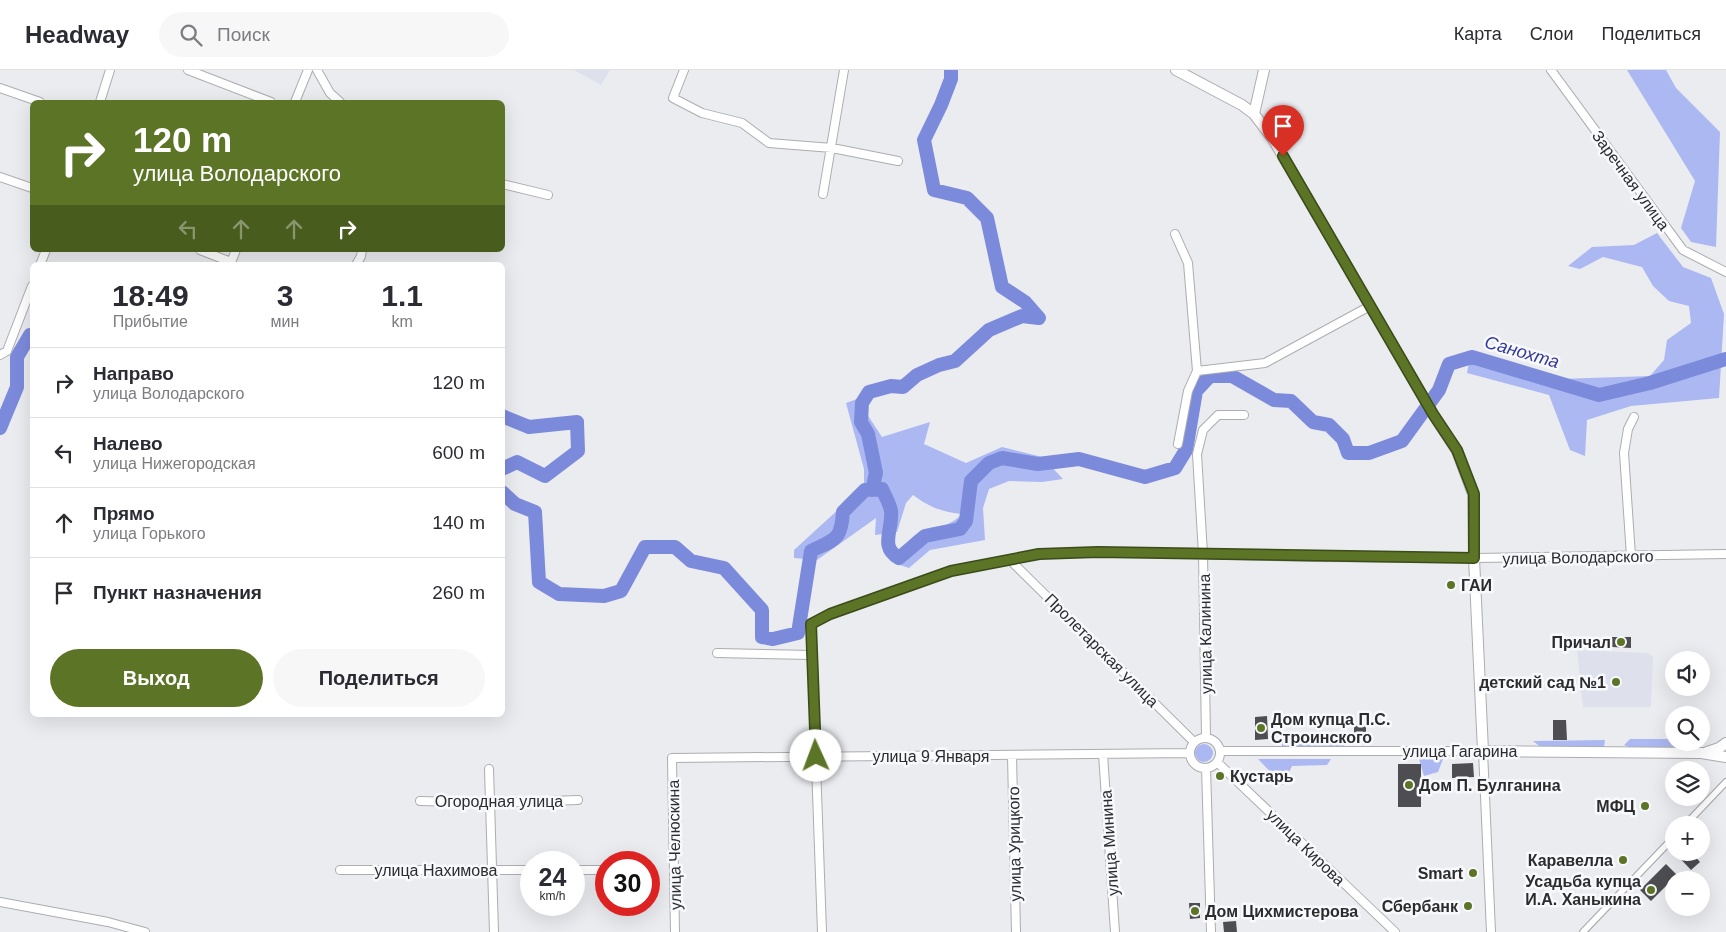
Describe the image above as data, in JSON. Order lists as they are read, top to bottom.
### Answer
{
  "streets": {
    "street": [
      "Заречная улица",
      "улица Володарского",
      "улица Калинина",
      "Пролетарская улица",
      "улица Гагарина",
      "улица 9 Января",
      "Огородная улица",
      "улица Минина",
      "улица Урицкого",
      "улица Челюскина",
      "улица Кирова",
      "улица Нахимова"
    ]
  },
  "crossings": [
    ["улица Володарского", "улица Калинина"],
    ["улица Володарского", "Пролетарская улица"],
    ["улица Калинина", "Пролетарская улица"],
    ["улица Калинина", "улица Гагарина"],
    ["улица Калинина", "улица 9 Января"],
    ["улица Калинина", "улица Кирова"],
    ["Пролетарская улица", "улица Гагарина"],
    ["Пролетарская улица", "улица 9 Января"],
    ["Пролетарская улица", "улица Кирова"],
    ["улица Гагарина", "улица 9 Января"],
    ["улица Гагарина", "улица Кирова"],
    ["улица 9 Января", "улица Минина"],
    ["улица 9 Января", "улица Урицкого"],
    ["улица 9 Января", "улица Челюскина"],
    ["улица 9 Января", "улица Кирова"]
  ],
  "water": ["Санохта"],
  "places": [
    "ГАИ",
    "Причал",
    "детский сад №1",
    "Дом купца П.С. Строинского",
    "Кустарь",
    "Дом П. Булганина",
    "МФЦ",
    "Каравелла",
    "Smart",
    "Усадьба купца И.А. Ханыкина",
    "Сбербанк",
    "Дом Цихмистерова"
  ],
  "page": {
    "header": "Headway",
    "search": "Поиск",
    "nav": ["Карта", "Слои", "Поделиться"],
    "turn": ["120 m", "улица Володарского"],
    "eta": [
      "18:49",
      "Прибытие",
      "3",
      "мин",
      "1.1",
      "km"
    ],
    "list": [
      {
        "name": "Направо",
        "note": "улица Володарского",
        "value": "120 m"
      },
      {
        "name": "Налево",
        "note": "улица Нижегородская",
        "value": "600 m"
      },
      {
        "name": "Прямо",
        "note": "улица Горького",
        "value": "140 m"
      },
      {
        "name": "Пункт назначения",
        "value": "260 m"
      }
    ],
    "buttons": ["Выход", "Поделиться"],
    "map_buttons": ["+", "−"],
    "speed": "24 km/h",
    "limit": "30"
  }
}
